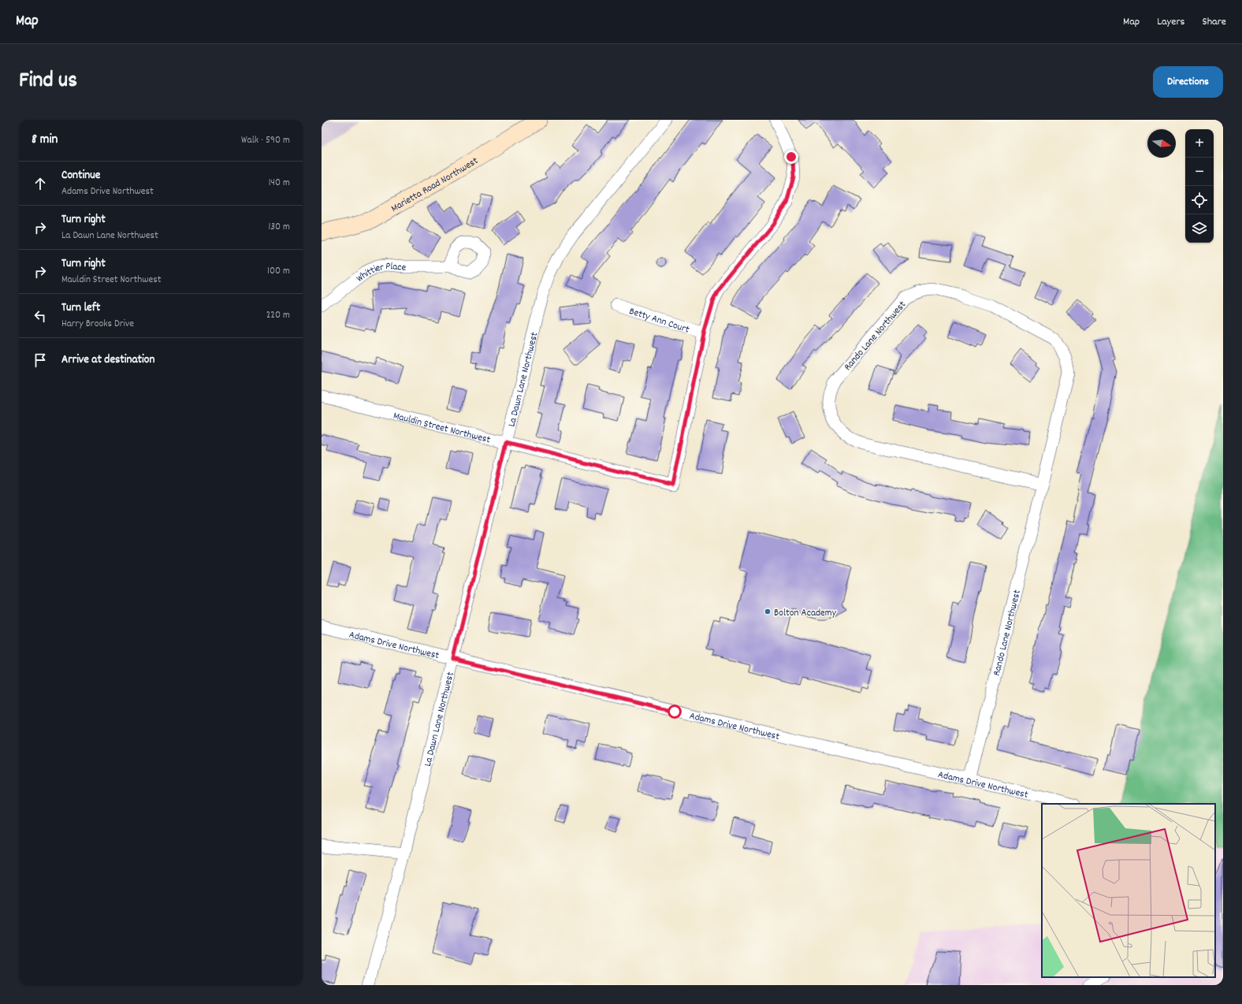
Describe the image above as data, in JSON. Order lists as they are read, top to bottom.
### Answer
{
  "streets": {
    "main road": ["Marietta Road Northwest"],
    "street": [
      "Whittier Place",
      "Betty Ann Court",
      "Rando Lane Northwest",
      "La Dawn Lane Northwest",
      "Mauldin Street Northwest",
      "Adams Drive Northwest"
    ]
  },
  "crossings": [
    ["Betty Ann Court", "Mauldin Street Northwest"],
    ["Rando Lane Northwest", "Adams Drive Northwest"],
    ["La Dawn Lane Northwest", "Mauldin Street Northwest"],
    ["La Dawn Lane Northwest", "Adams Drive Northwest"]
  ],
  "places": ["Bolton Academy"],
  "north": "right",
  "page": {
    "header": "Map",
    "nav": ["Map", "Layers", "Share"],
    "title": "Find us",
    "buttons": "Directions",
    "heading": ["8 min", "Walk · 590 m"],
    "map_buttons": ["+", "−"],
    "list": [
      ["Continue", "Adams Drive Northwest", "140 m"],
      ["Turn right", "La Dawn Lane Northwest", "130 m"],
      ["Turn right", "Mauldin Street Northwest", "100 m"],
      ["Turn left", "Harry Brooks Drive", "220 m"],
      "Arrive at destination"
    ]
  }
}
